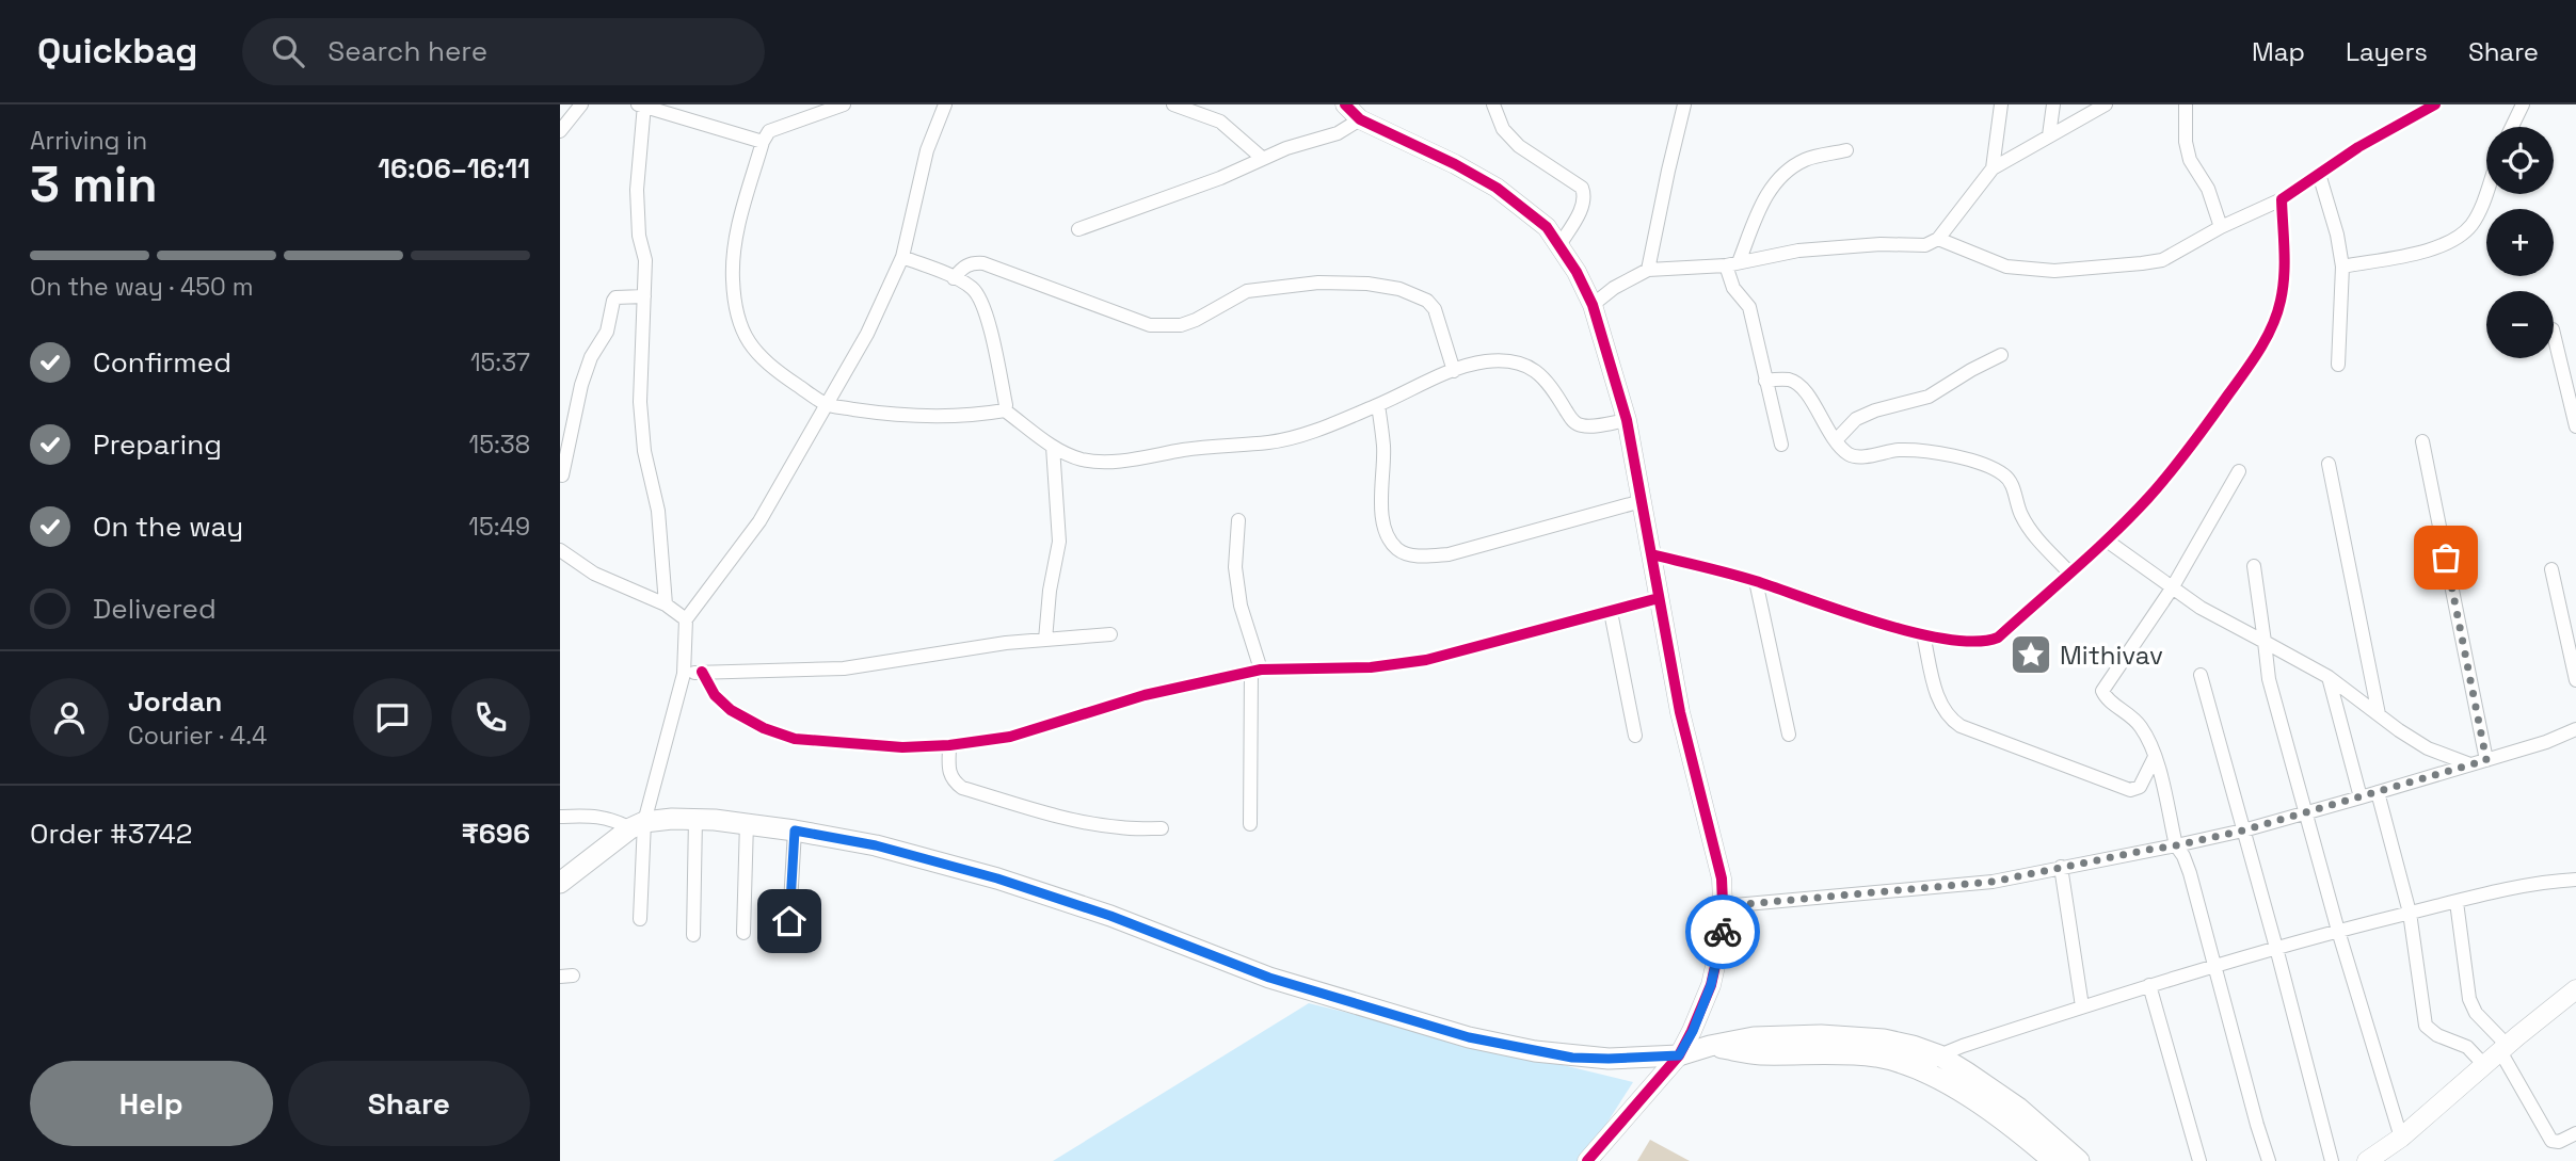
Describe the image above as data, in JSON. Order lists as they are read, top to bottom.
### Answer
{
  "places": {
    "place": ["Mithivav"]
  },
  "page": {
    "header": "Quickbag",
    "search": "Search here",
    "nav": ["Map", "Layers", "Share"],
    "heading": ["3 min", "Arriving in", "16:06–16:11"],
    "panel": [
      "Jordan",
      "Courier · 4.4",
      "Order #3742",
      "₹696"
    ],
    "map_buttons": ["+", "−"],
    "bar": "On the way · 450 m",
    "list": [
      ["Confirmed", "15:37"],
      ["Preparing", "15:38"],
      ["On the way", "15:49"],
      "Delivered"
    ],
    "buttons": ["Help", "Share"]
  }
}
